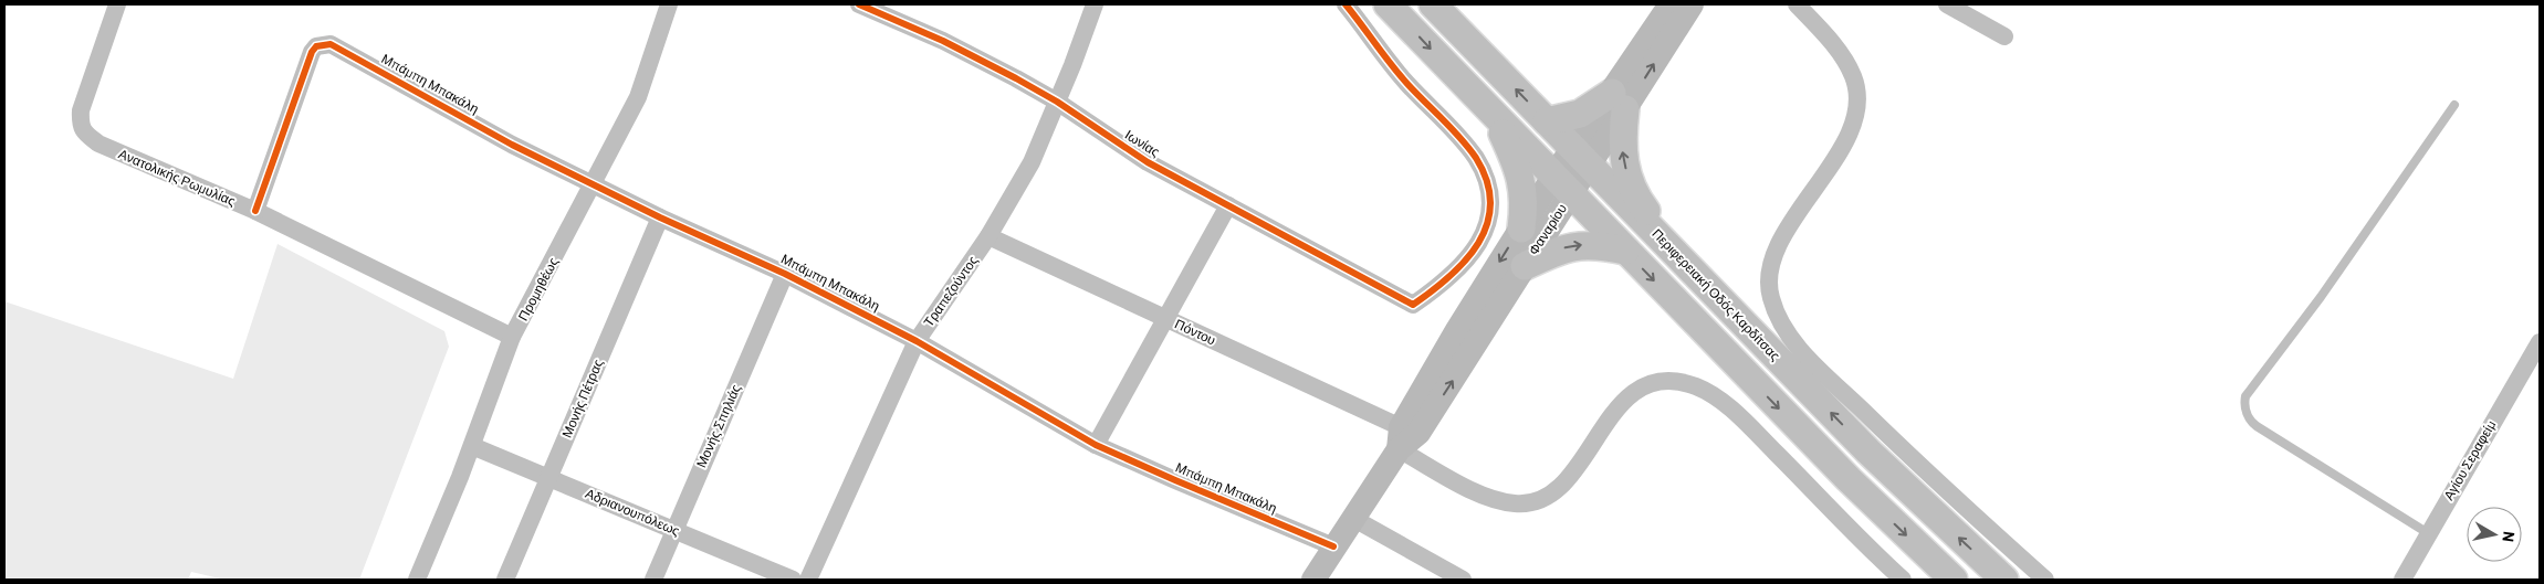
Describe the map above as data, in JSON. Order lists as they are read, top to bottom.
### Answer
{
  "streets": {
    "main road": ["Φαναρίου", "Περιφερειακή Οδός Καρδίτσας"],
    "street": [
      "Μπάμπη Μπακάλη",
      "Ιωνίας",
      "Ανατολικής Ρωμυλίας",
      "Προμηθέως",
      "Τραπεζούντος",
      "Πόντου",
      "Μονής Πέτρας",
      "Μονής Σπηλιάς",
      "Αγίου Σεραφείμ",
      "Αδριανουπόλεως"
    ]
  },
  "crossings": [
    ["Μπάμπη Μπακάλη", "Ανατολικής Ρωμυλίας"],
    ["Μπάμπη Μπακάλη", "Φαναρίου"],
    ["Μπάμπη Μπακάλη", "Προμηθέως"],
    ["Μπάμπη Μπακάλη", "Τραπεζούντος"],
    ["Μπάμπη Μπακάλη", "Μονής Πέτρας"],
    ["Μπάμπη Μπακάλη", "Μονής Σπηλιάς"],
    ["Ιωνίας", "Τραπεζούντος"],
    ["Ανατολικής Ρωμυλίας", "Προμηθέως"],
    ["Φαναρίου", "Περιφερειακή Οδός Καρδίτσας"],
    ["Φαναρίου", "Πόντου"],
    ["Προμηθέως", "Αδριανουπόλεως"],
    ["Τραπεζούντος", "Πόντου"],
    ["Μονής Πέτρας", "Αδριανουπόλεως"],
    ["Μονής Σπηλιάς", "Αδριανουπόλεως"]
  ],
  "north": "right"
}
